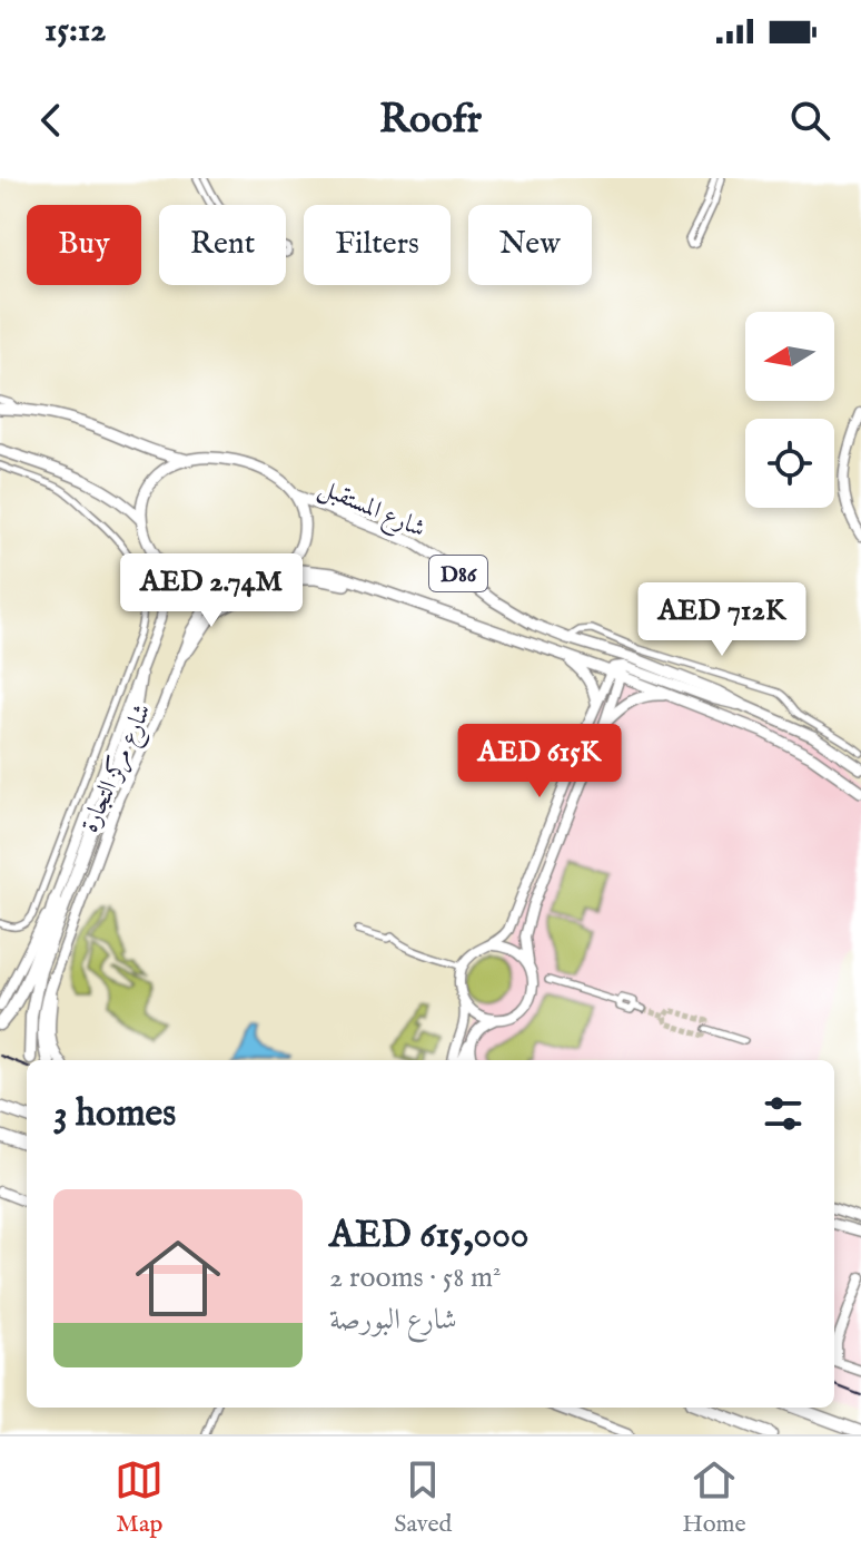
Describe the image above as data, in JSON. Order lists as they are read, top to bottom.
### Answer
{
  "streets": {
    "main road": ["شارع المستقبل", "D86"],
    "street": ["شارع مركز التجارة"]
  },
  "crossings": [
    ["شارع المستقبل", "شارع مركز التجارة"]
  ],
  "north": "left",
  "page": {
    "status": "15:12",
    "header": "Roofr",
    "chip": [
      "Buy",
      "Rent",
      "Filters",
      "New"
    ],
    "price": ["AED 2.74M", "AED 712K", "AED 615K"],
    "heading": "3 homes",
    "list": [
      {
        "name": "AED 615,000",
        "note": "2 rooms · 58 m² · شارع البورصة"
      }
    ],
    "tabs": ["Map", "Saved", "Home"]
  }
}
